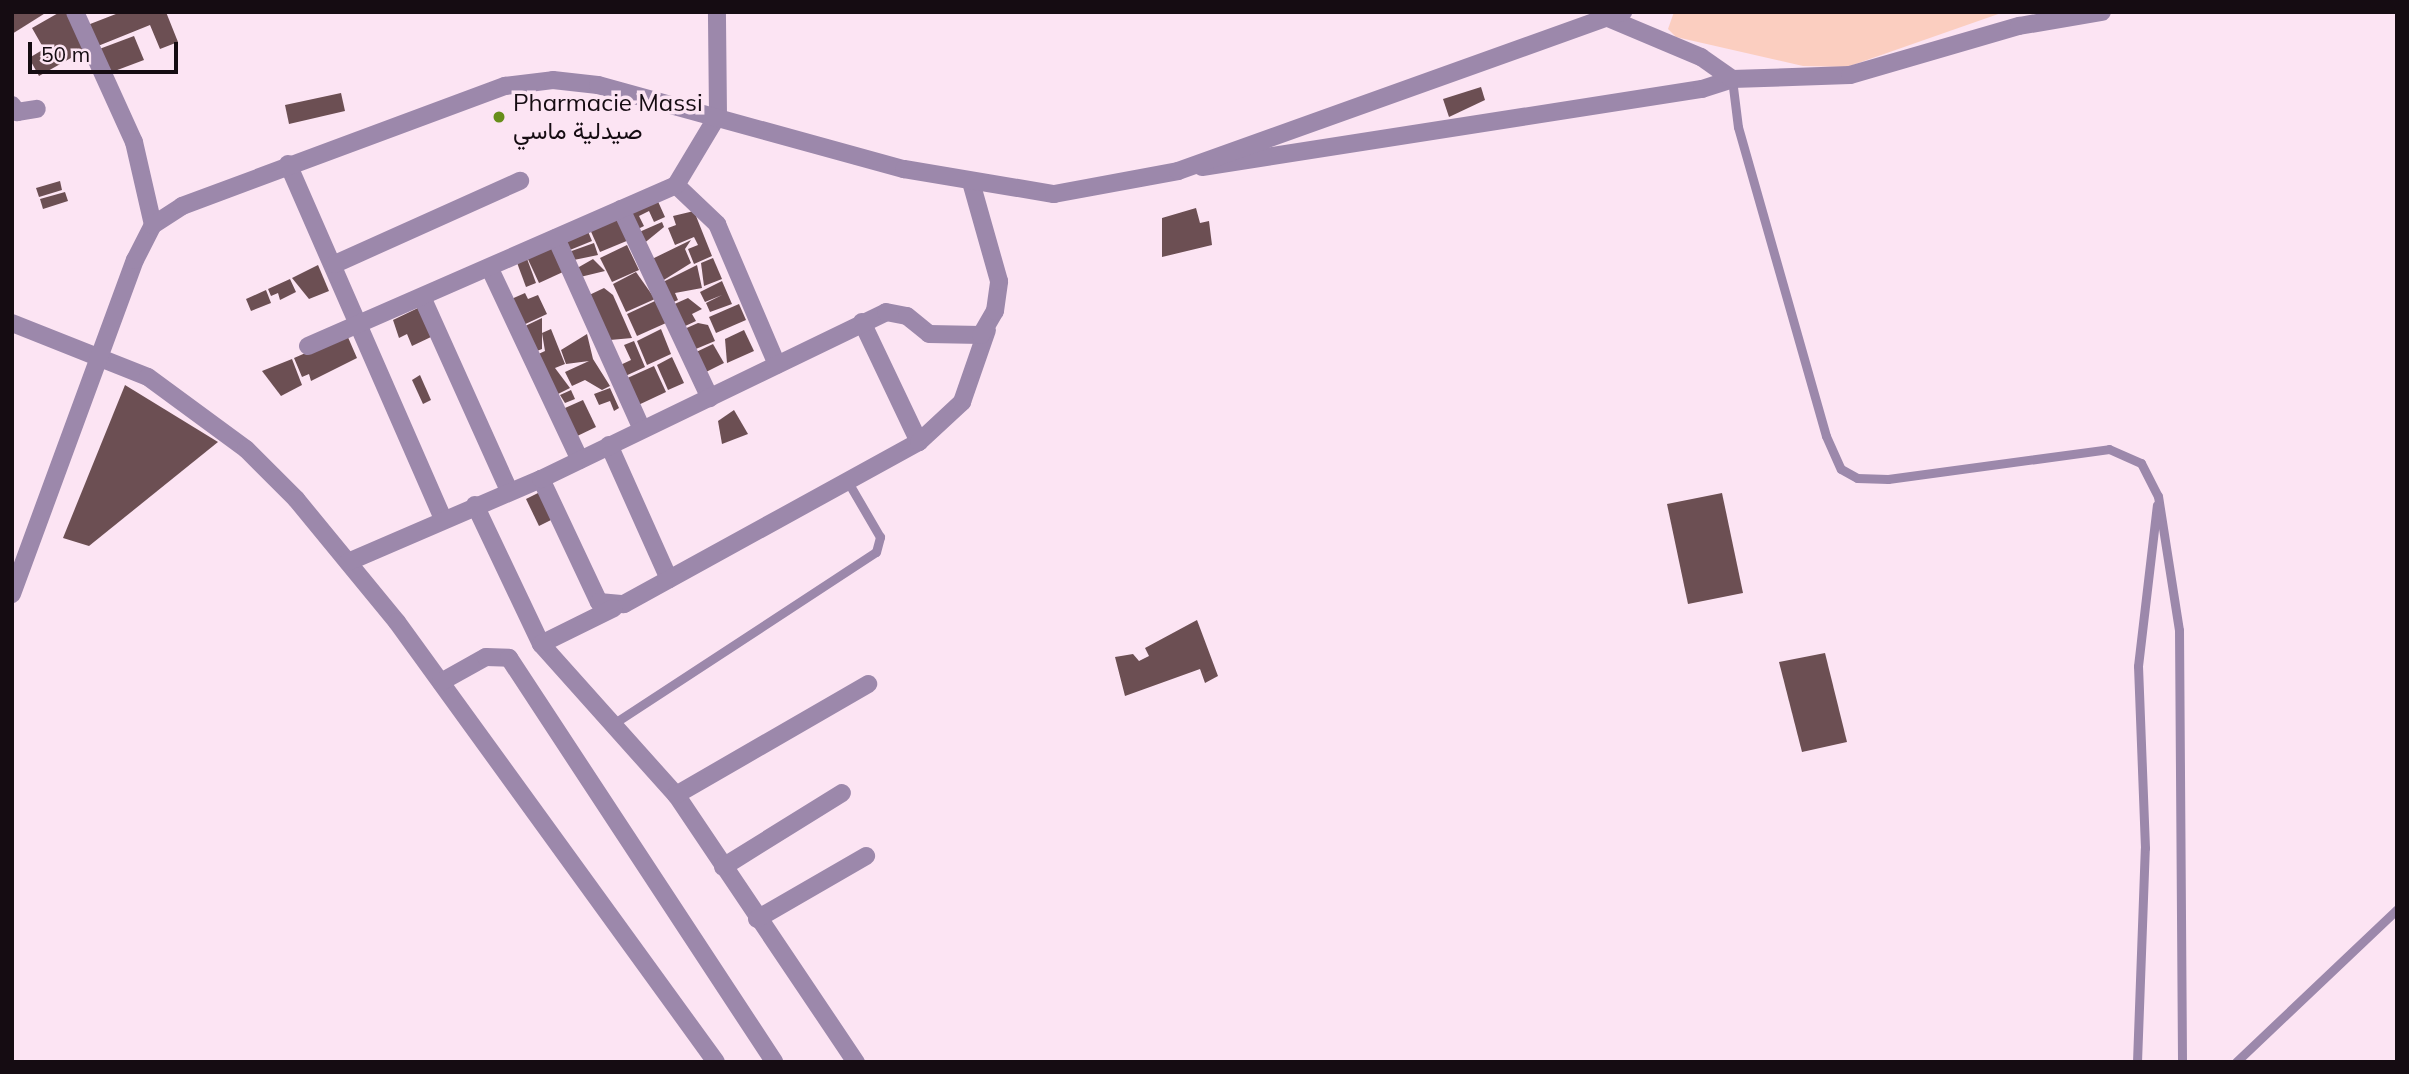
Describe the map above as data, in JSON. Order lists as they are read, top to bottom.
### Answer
{
  "places": ["Pharmacie Massi صيدلية ماسي"],
  "scale_bar": "50 m"
}
